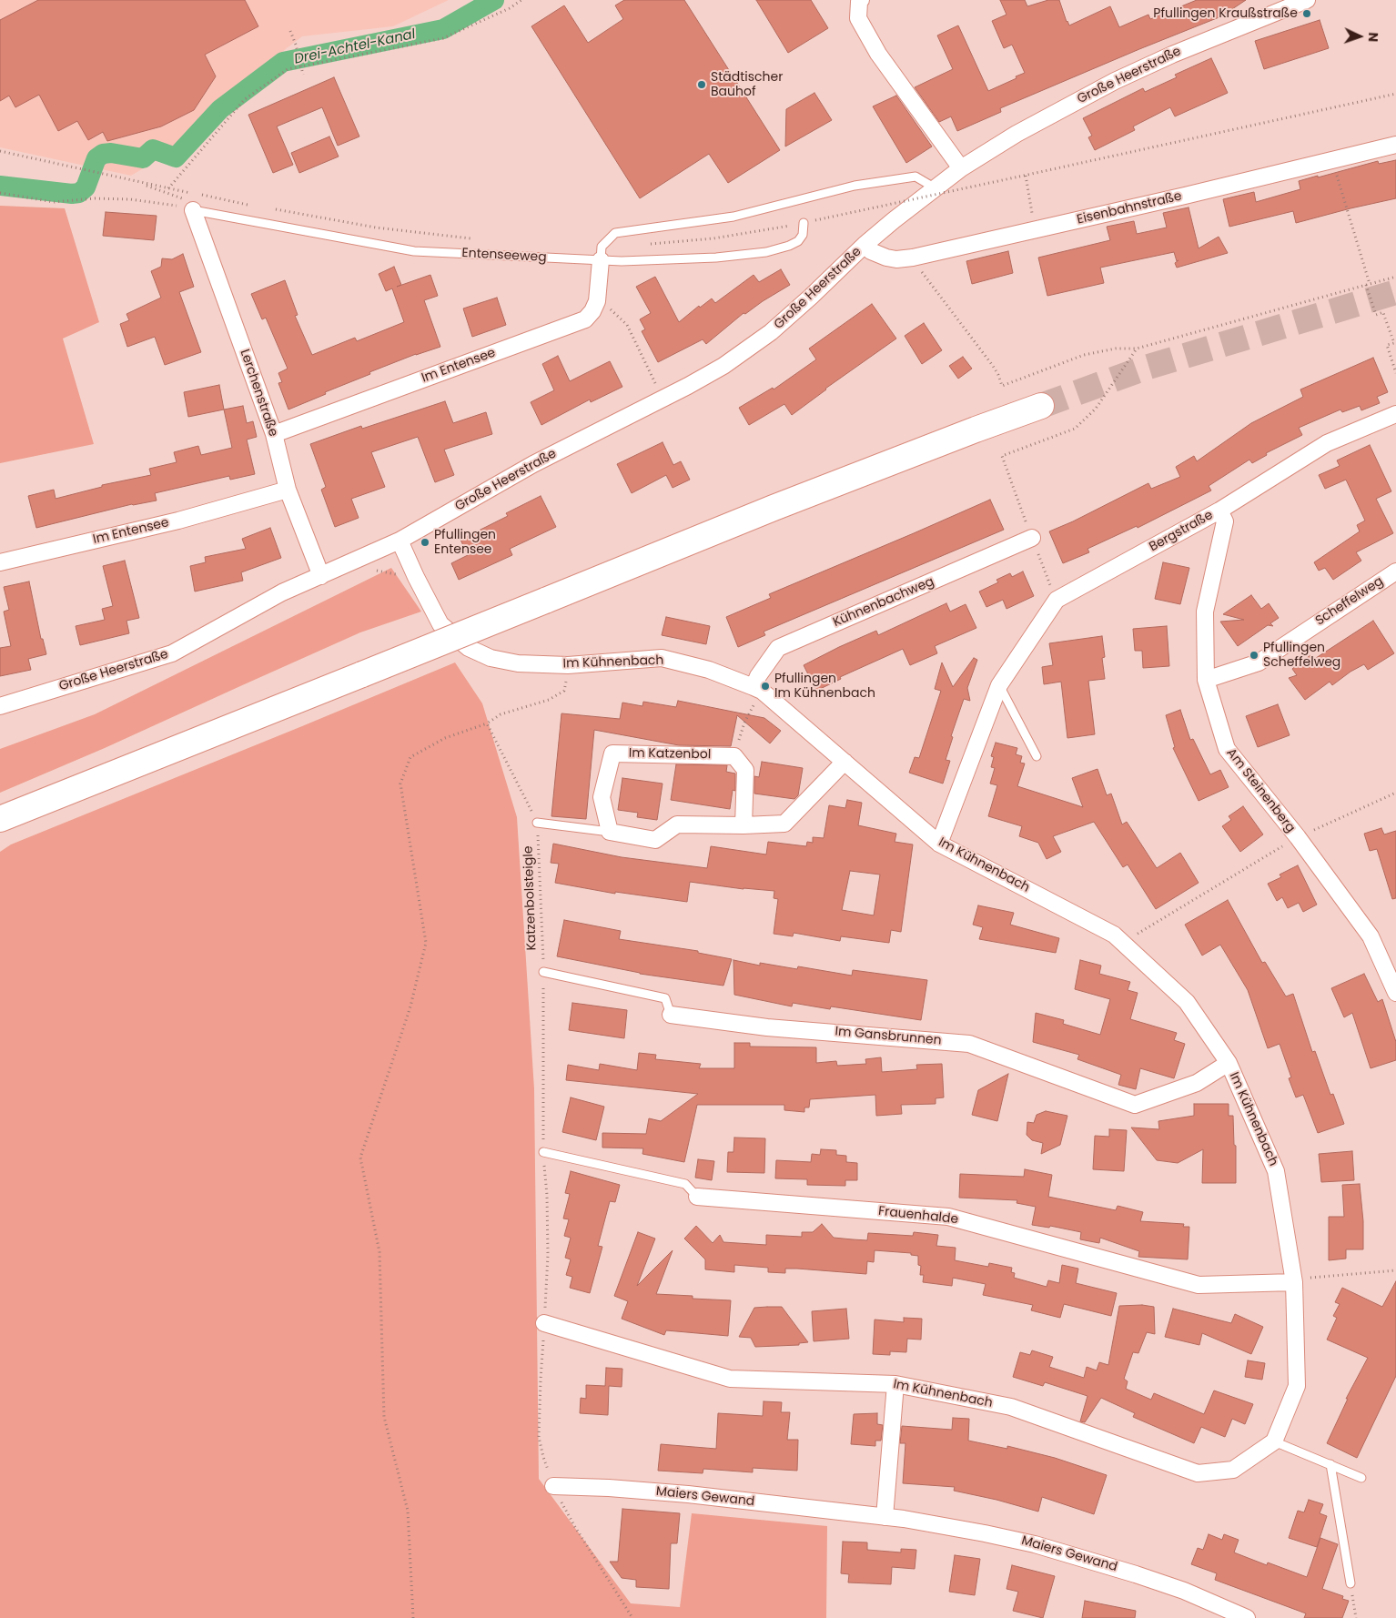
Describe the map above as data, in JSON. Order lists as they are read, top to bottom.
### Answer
{
  "streets": {
    "street": [
      "Große Heerstraße",
      "Eisenbahnstraße",
      "Im Entensee",
      "Lerchenstraße",
      "Bergstraße",
      "Scheffelweg",
      "Kühnenbachweg",
      "Im Kühnenbach",
      "Im Katzenbol",
      "Am Steinenberg",
      "Im Gansbrunnen",
      "Frauenhalde",
      "Maiers Gewand"
    ],
    "lane": ["Entenseeweg"],
    "path": ["Katzenbolsteigle"]
  },
  "crossings": [
    ["Große Heerstraße", "Eisenbahnstraße"],
    ["Große Heerstraße", "Lerchenstraße"],
    ["Große Heerstraße", "Im Kühnenbach"],
    ["Entenseeweg", "Lerchenstraße"],
    ["Im Entensee", "Lerchenstraße"],
    ["Bergstraße", "Im Kühnenbach"],
    ["Bergstraße", "Am Steinenberg"],
    ["Scheffelweg", "Am Steinenberg"],
    ["Kühnenbachweg", "Im Kühnenbach"],
    ["Im Kühnenbach", "Katzenbolsteigle"],
    ["Im Kühnenbach", "Im Gansbrunnen"],
    ["Im Kühnenbach", "Frauenhalde"],
    ["Katzenbolsteigle", "Im Gansbrunnen"],
    ["Katzenbolsteigle", "Frauenhalde"],
    ["Katzenbolsteigle", "Maiers Gewand"]
  ],
  "water": ["Drei-Achtel-Kanal"],
  "places": [
    "Pfullingen Kraußstraße",
    "Städtischer Bauhof",
    "Pfullingen Entensee",
    "Pfullingen Scheffelweg",
    "Pfullingen Im Kühnenbach"
  ],
  "north": "right"
}
